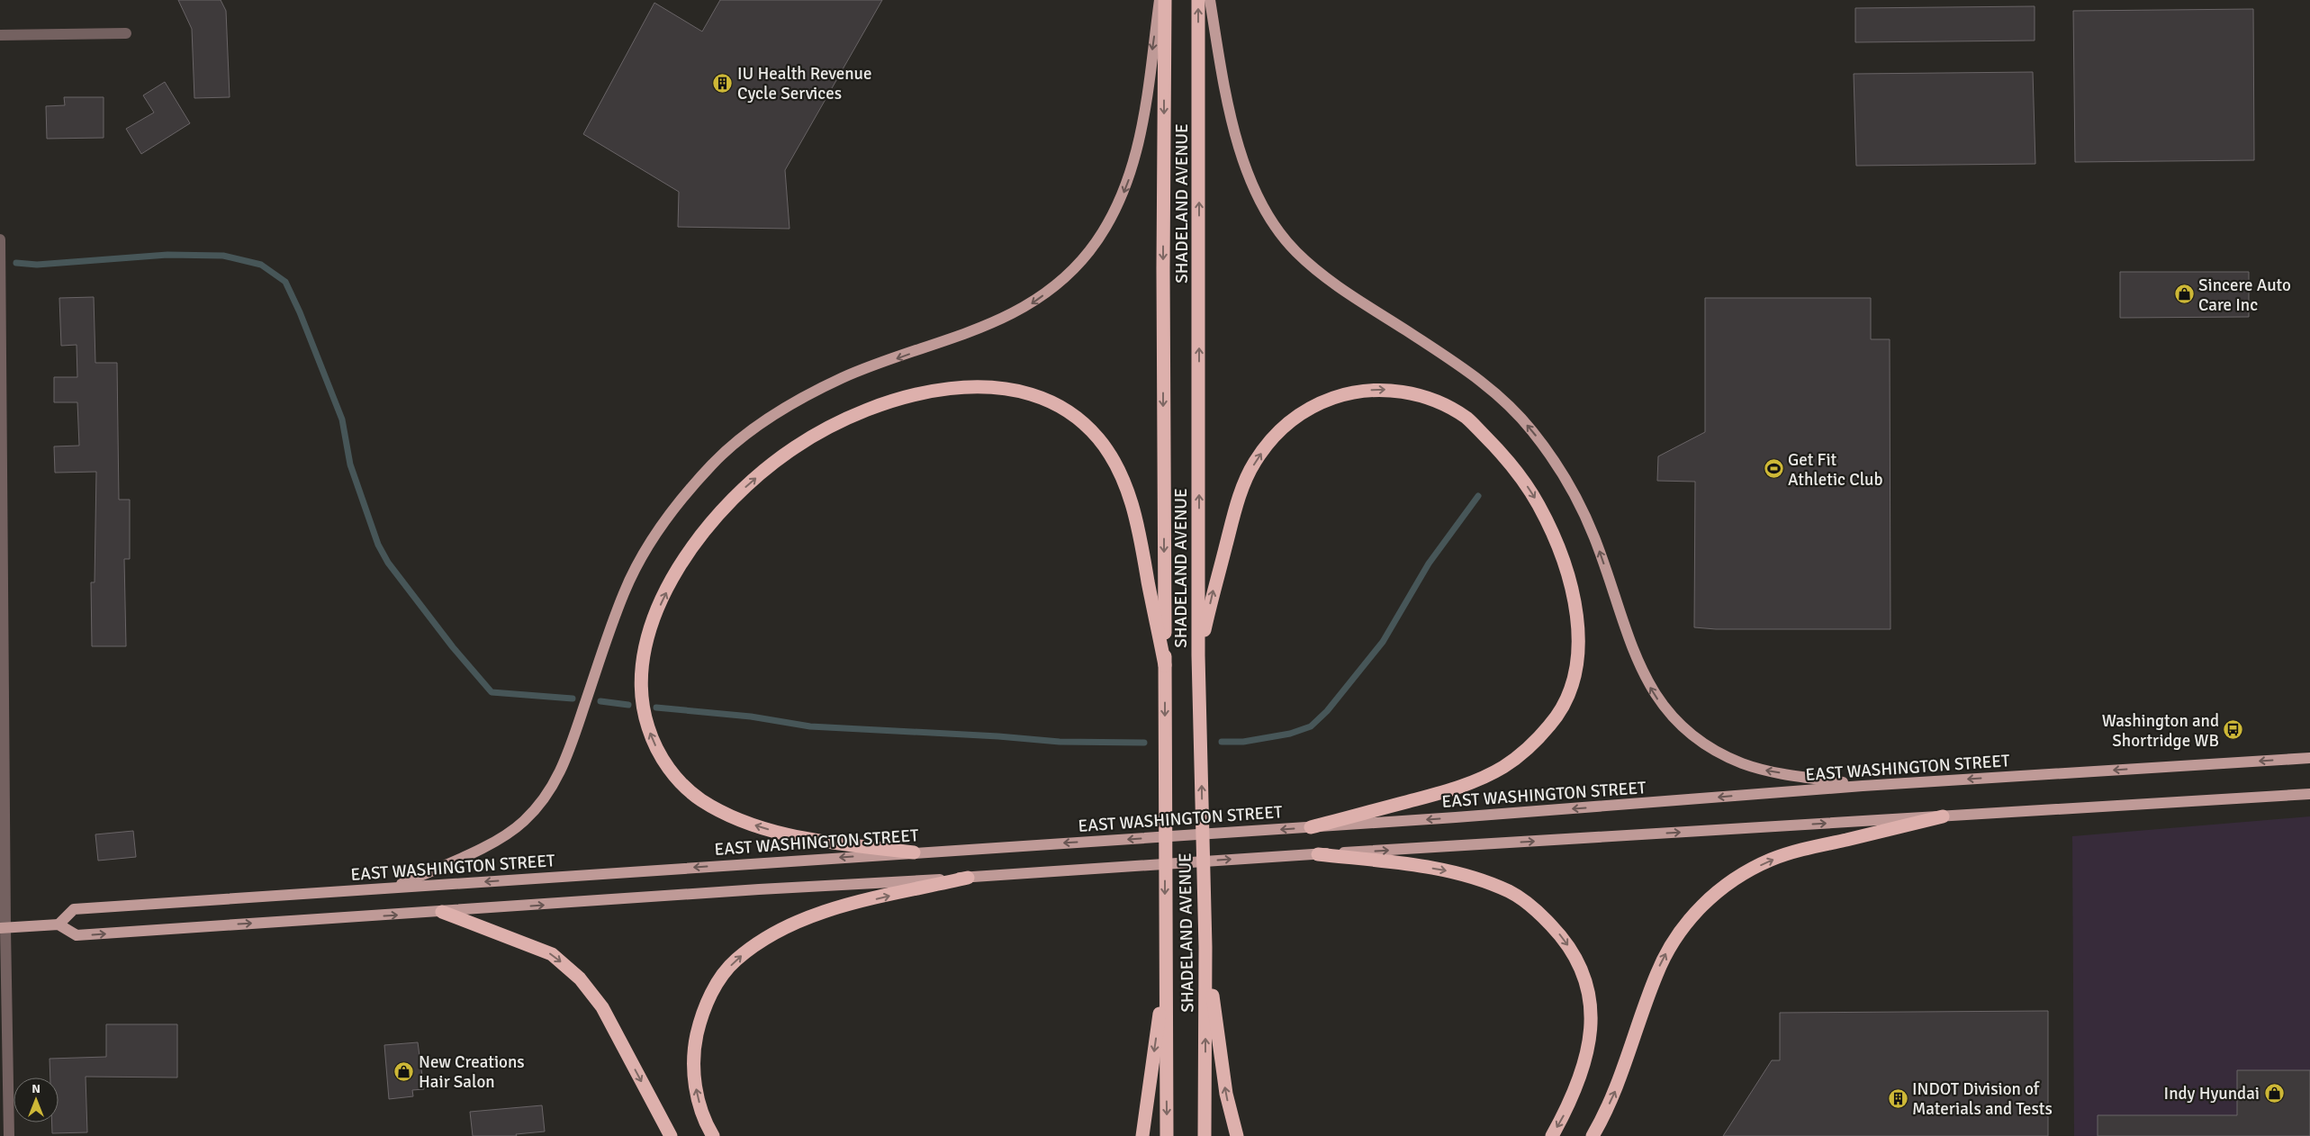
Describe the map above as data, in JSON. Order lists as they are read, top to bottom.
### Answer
{
  "streets": {
    "highway": ["SHADELAND AVENUE"],
    "main road": ["EAST WASHINGTON STREET"]
  },
  "places": {
    "building": ["IU Health Revenue Cycle Services", "INDOT Division of Materials and Tests"],
    "shop": ["Sincere Auto Care Inc", "New Creations Hair Salon", "Indy Hyundai"],
    "sports": ["Get Fit Athletic Club"],
    "bus stop": ["Washington and Shortridge WB"]
  },
  "north": "top"
}
